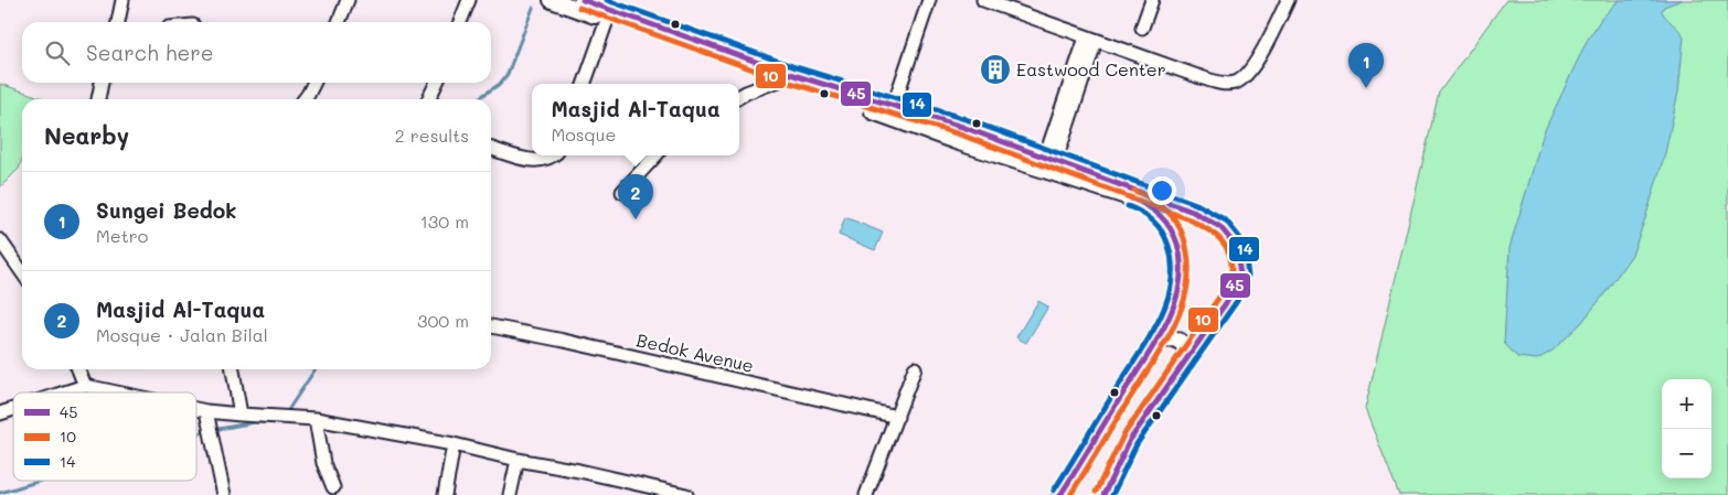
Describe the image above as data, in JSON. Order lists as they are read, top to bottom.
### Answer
{
  "streets": {
    "street": ["Bedok Avenue"]
  },
  "places": {
    "building": ["Eastwood Center"]
  },
  "lines": ["transit line 45", "transit line 14", "transit line 10"],
  "legend": ["45", "10", "14"],
  "page": {
    "search": "Search here",
    "pins": ["1", "2"],
    "popup": ["Masjid Al-Taqua", "Mosque"],
    "heading": ["Nearby", "2 results"],
    "list": [
      {
        "mark": "1",
        "name": "Sungei Bedok",
        "note": "Metro",
        "value": "130 m"
      },
      {
        "mark": "2",
        "name": "Masjid Al-Taqua",
        "note": "Mosque · Jalan Bilal",
        "value": "300 m"
      }
    ],
    "map_buttons": ["+", "−"]
  }
}
